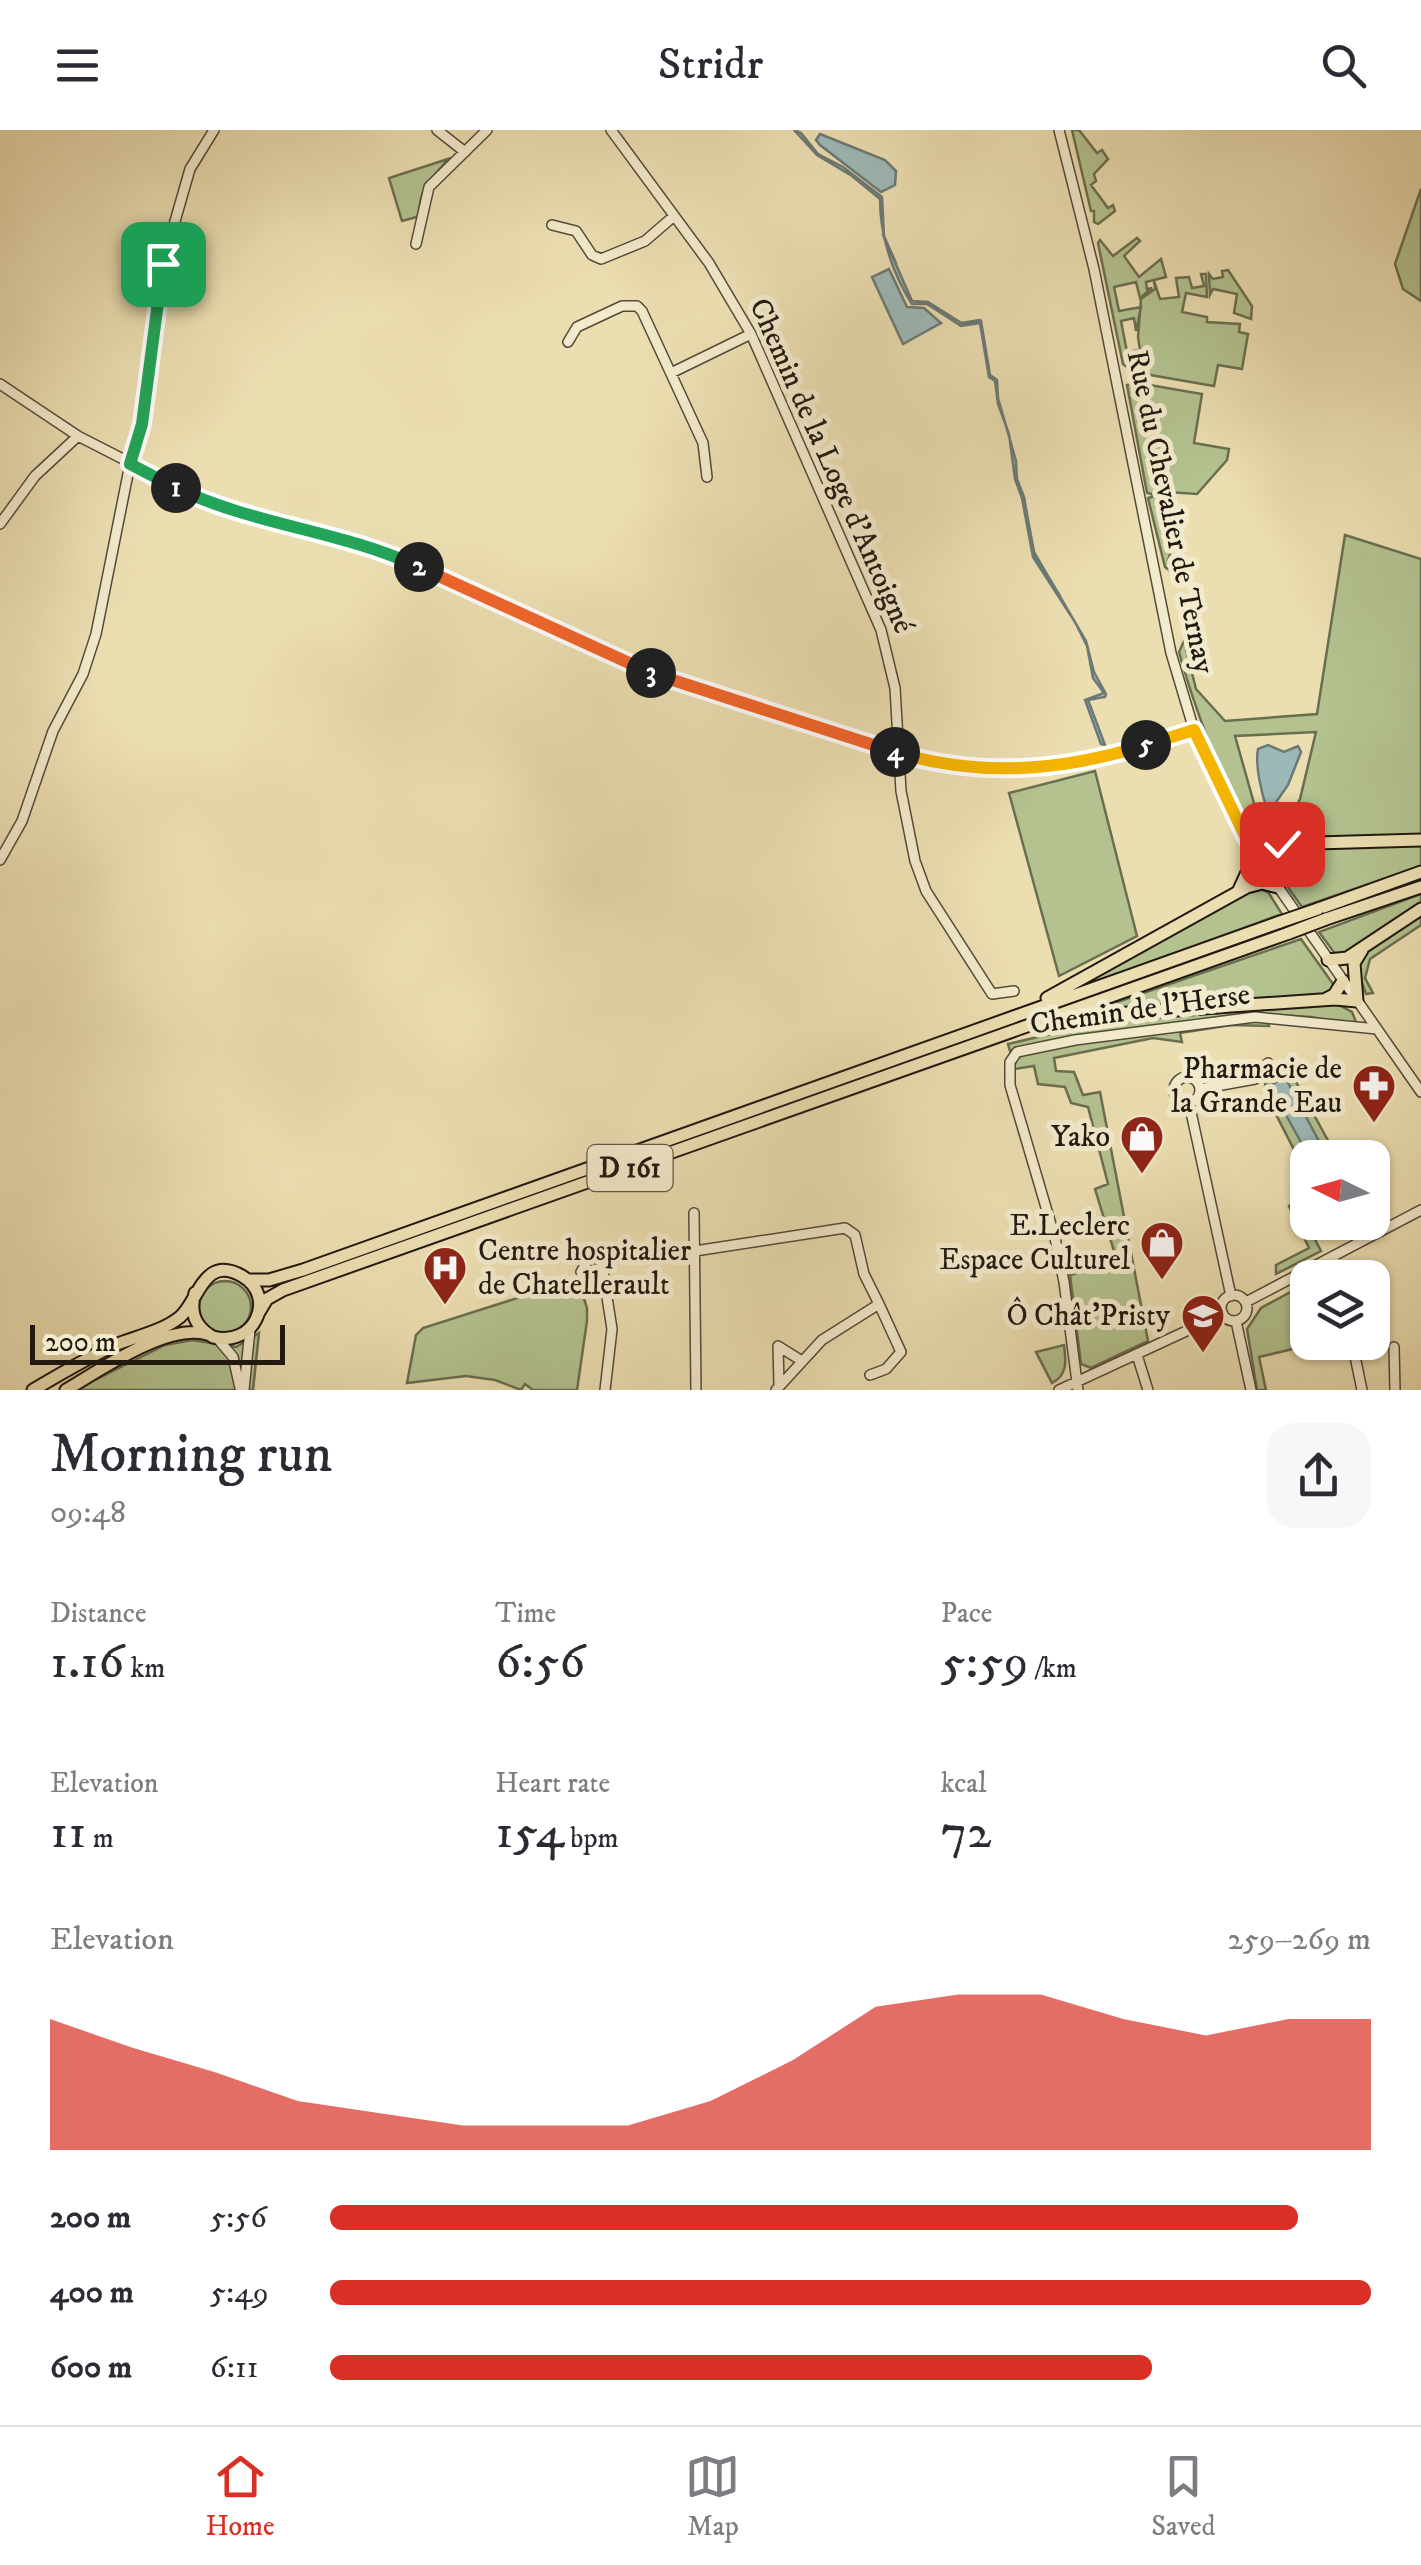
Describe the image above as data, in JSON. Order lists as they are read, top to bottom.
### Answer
{
  "streets": {
    "main road": ["D 161"],
    "street": ["Chemin de la Loge d'Antoigné", "Rue du Chevalier de Ternay", "Chemin de l'Herse"]
  },
  "crossings": [
    ["Rue du Chevalier de Ternay", "Chemin de l'Herse"]
  ],
  "places": {
    "pharmacy": ["Pharmacie de la Grande Eau"],
    "shop": ["Yako", "E.Leclerc Espace Culturel"],
    "hospital": ["Centre hospitalier de Chatellerault"],
    "school or university": ["Ô Chât'Pristy"]
  },
  "scale_bar": "200 m",
  "north": "left",
  "page": {
    "header": "Stridr",
    "pins": [
      "1",
      "2",
      "3",
      "5",
      "4"
    ],
    "scale": "200 m",
    "heading": ["Morning run", "09:48"],
    "stats": [
      ["Distance", "1.16 km"],
      ["Time", "6:56"],
      ["Pace", "5:59 /km"],
      ["Elevation", "11 m"],
      ["Heart rate", "154 bpm"],
      ["kcal", "72"]
    ],
    "chart": ["Elevation", "259–269 m"],
    "list": [
      {
        "name": "200 m",
        "note": "5:56"
      },
      {
        "name": "400 m",
        "note": "5:49"
      },
      {
        "name": "600 m",
        "note": "6:11"
      }
    ],
    "tabs": ["Home", "Map", "Saved"]
  }
}
